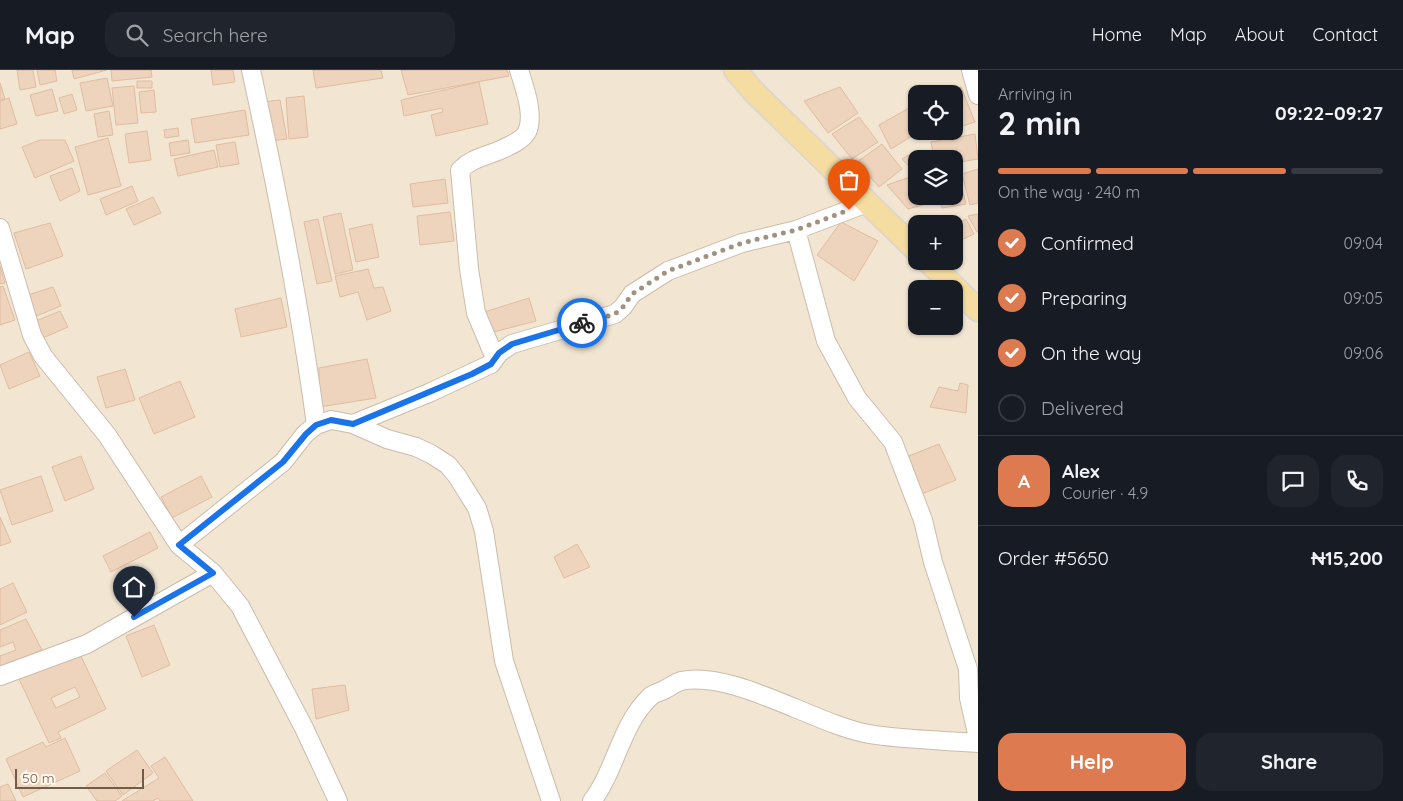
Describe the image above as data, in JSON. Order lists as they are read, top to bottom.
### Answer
{
  "scale_bar": "50 m",
  "page": {
    "header": "Map",
    "search": "Search here",
    "nav": [
      "Home",
      "Map",
      "About",
      "Contact"
    ],
    "heading": ["2 min", "Arriving in", "09:22–09:27"],
    "panel": [
      "Alex",
      "Courier · 4.9",
      "Order #5650",
      "₦15,200"
    ],
    "map_buttons": ["+", "−"],
    "bar": "On the way · 240 m",
    "list": [
      ["Confirmed", "09:04"],
      ["Preparing", "09:05"],
      ["On the way", "09:06"],
      "Delivered"
    ],
    "round": "A",
    "buttons": ["Help", "Share"],
    "scale": "50 m"
  }
}
